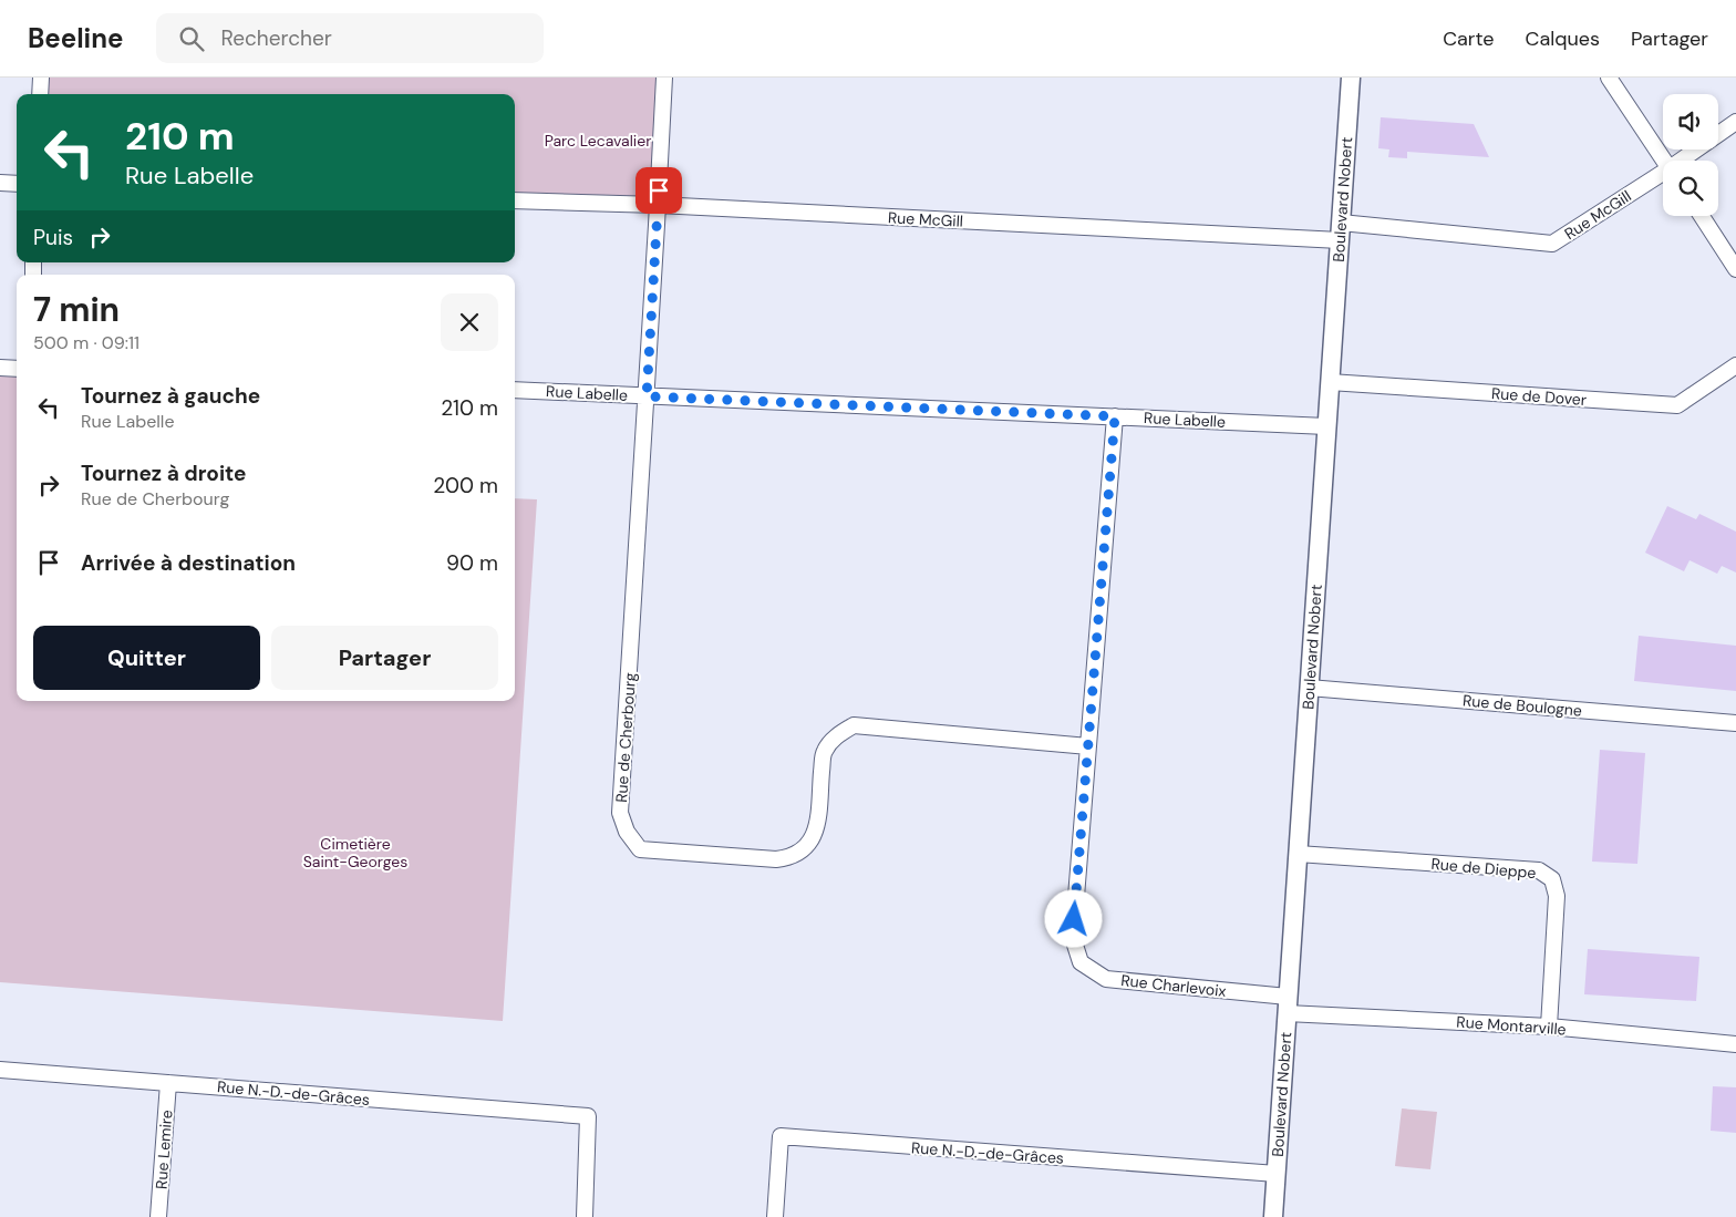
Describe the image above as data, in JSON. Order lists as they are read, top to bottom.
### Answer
{
  "streets": {
    "street": [
      "Boulevard Nobert",
      "Rue McGill",
      "Rue Labelle",
      "Rue de Dover",
      "Rue de Boulogne",
      "Rue de Cherbourg",
      "Rue de Dieppe",
      "Rue Charlevoix",
      "Rue Montarville",
      "Rue N.-D.-de-Grâces",
      "Rue Lemire"
    ]
  },
  "crossings": [
    ["Boulevard Nobert", "Rue McGill"],
    ["Boulevard Nobert", "Rue Labelle"],
    ["Boulevard Nobert", "Rue de Dover"],
    ["Boulevard Nobert", "Rue de Boulogne"],
    ["Boulevard Nobert", "Rue de Dieppe"],
    ["Boulevard Nobert", "Rue Charlevoix"],
    ["Boulevard Nobert", "Rue Montarville"],
    ["Boulevard Nobert", "Rue N.-D.-de-Grâces"],
    ["Rue McGill", "Rue de Cherbourg"],
    ["Rue Labelle", "Rue de Cherbourg"],
    ["Rue Labelle", "Rue Charlevoix"],
    ["Rue de Cherbourg", "Rue Charlevoix"],
    ["Rue de Dieppe", "Rue Montarville"],
    ["Rue Charlevoix", "Rue Montarville"],
    ["Rue N.-D.-de-Grâces", "Rue Lemire"]
  ],
  "parks": ["Parc Lecavalier", "Cimetière Saint-Georges"],
  "page": {
    "header": "Beeline",
    "search": "Rechercher",
    "nav": ["Carte", "Calques", "Partager"],
    "turn": ["210 m", "Rue Labelle"],
    "then": "Puis",
    "heading": ["7 min", "500 m · 09:11"],
    "list": [
      {
        "name": "Tournez à gauche",
        "note": "Rue Labelle",
        "value": "210 m"
      },
      {
        "name": "Tournez à droite",
        "note": "Rue de Cherbourg",
        "value": "200 m"
      },
      {
        "name": "Arrivée à destination",
        "value": "90 m"
      }
    ],
    "buttons": ["Quitter", "Partager"]
  }
}
